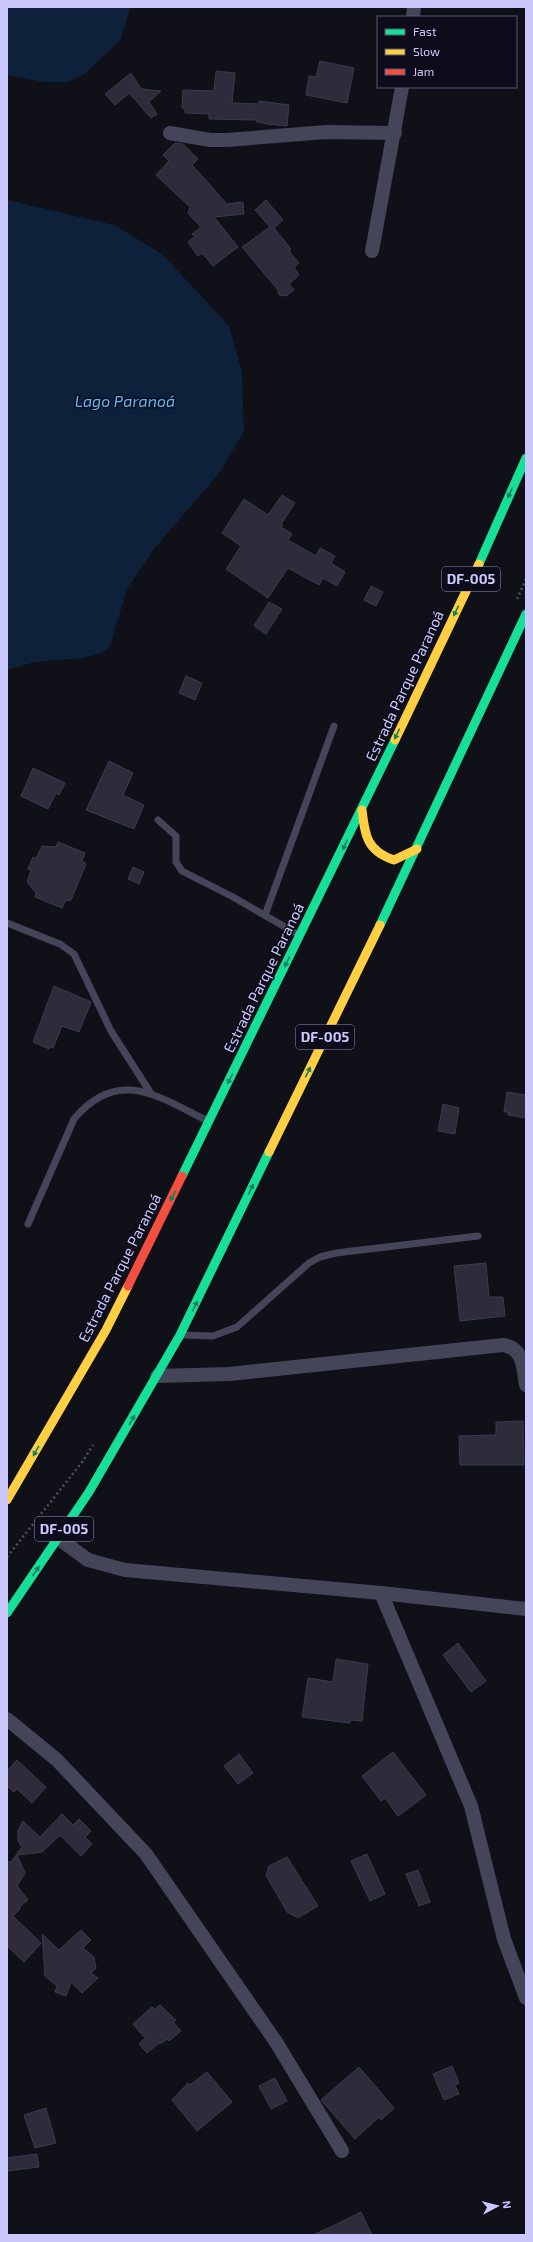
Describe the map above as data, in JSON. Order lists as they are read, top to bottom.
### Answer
{
  "streets": {
    "main road": ["DF-005", "Estrada Parque Paranoá"]
  },
  "water": ["Lago Paranoá"],
  "legend": ["Fast", "Slow", "Jam"],
  "north": "right"
}
